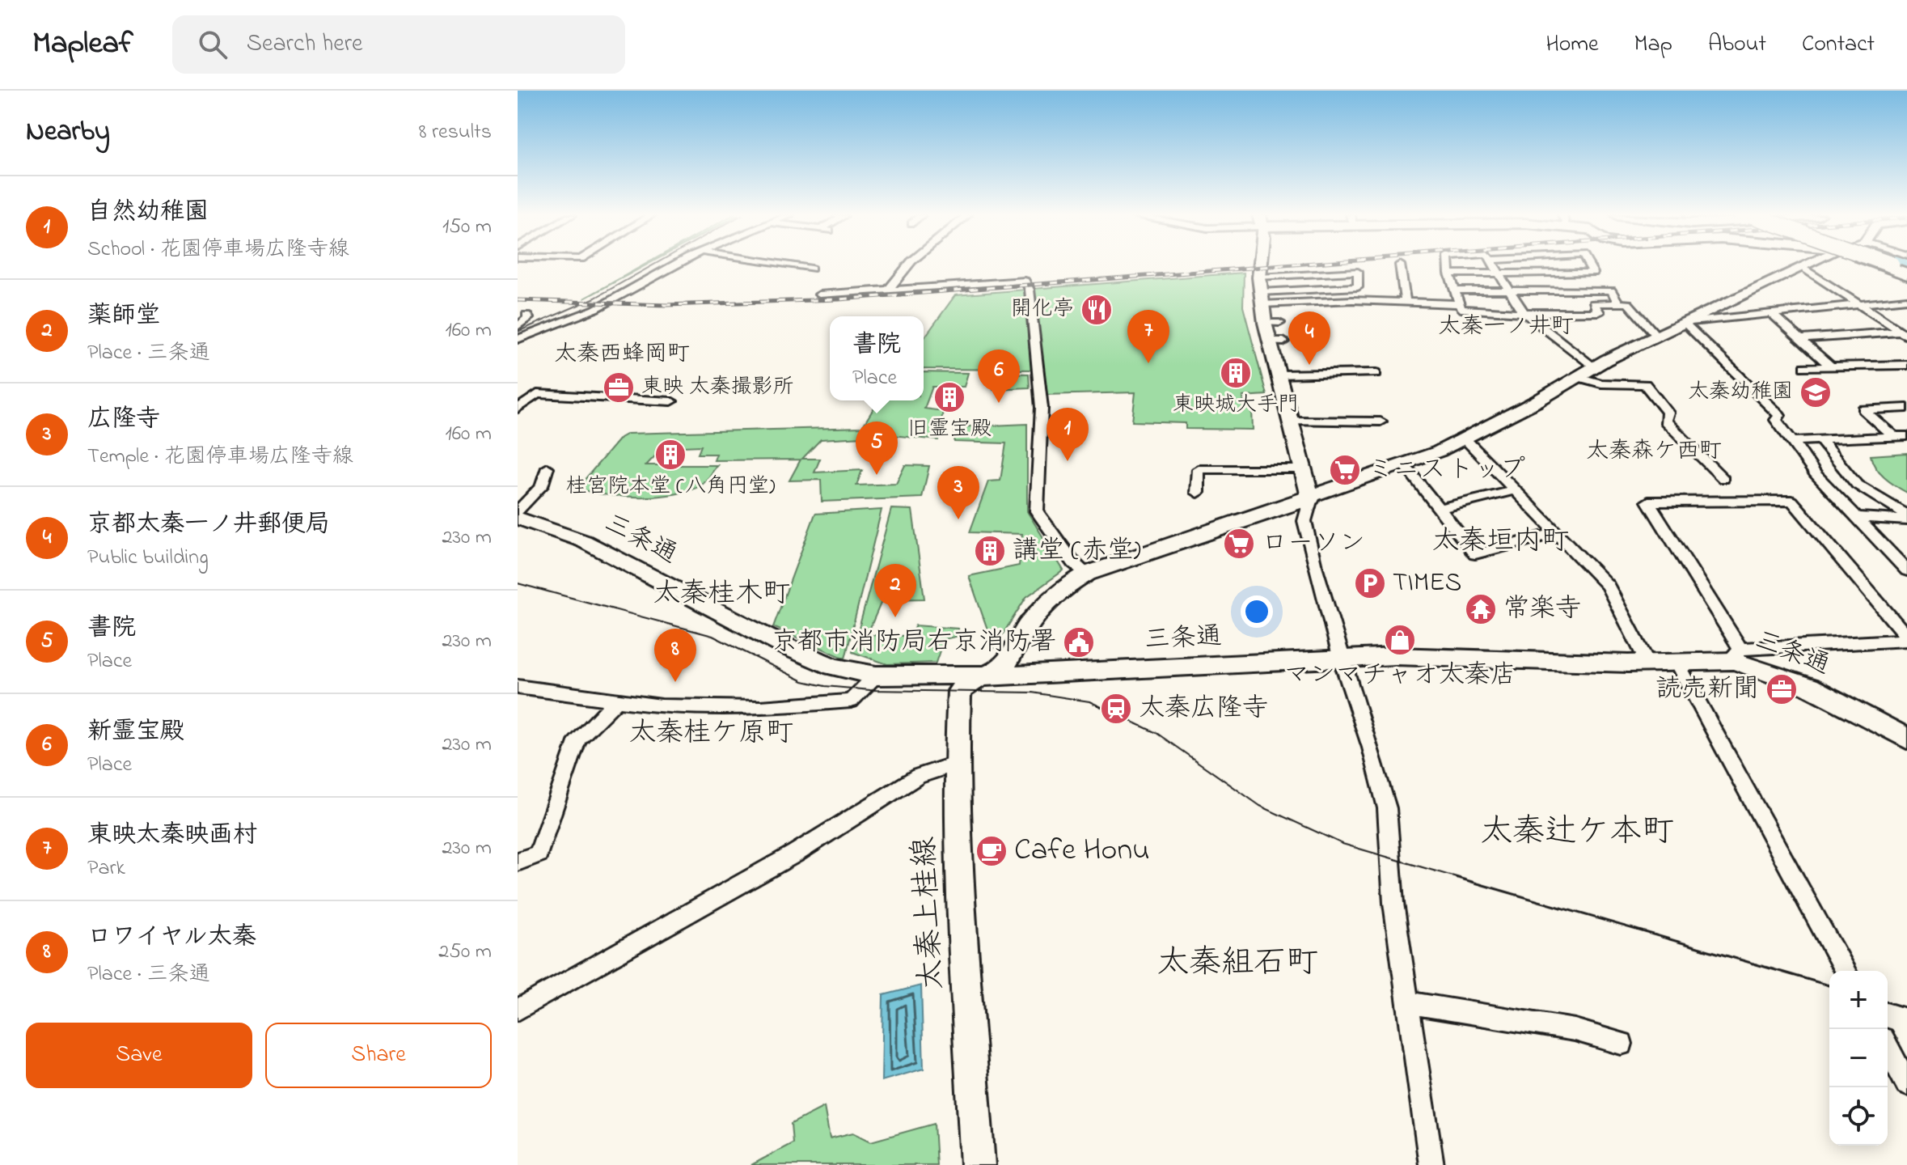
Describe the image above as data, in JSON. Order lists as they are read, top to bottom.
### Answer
{
  "streets": {
    "main road": ["三条通", "太秦上桂線"]
  },
  "crossings": [
    ["三条通", "太秦上桂線"]
  ],
  "districts": [
    "太秦一ノ井町",
    "太秦西蜂岡町",
    "太秦森ケ西町",
    "太秦垣内町",
    "太秦桂木町",
    "太秦桂ケ原町",
    "太秦辻ケ本町",
    "太秦組石町"
  ],
  "places": {
    "restaurant": ["開化亭"],
    "building": [
      "東映城大手門",
      "旧霊宝殿",
      "桂宮院本堂 (八角円堂)",
      "講堂 (赤堂)"
    ],
    "office": ["東映 太秦撮影所", "読売新聞"],
    "school or university": ["太秦幼稚園"],
    "supermarket": ["ミニストップ", "ローソン"],
    "parking": ["TIMES"],
    "temple": ["常楽寺"],
    "shop": ["マンマチャオ太秦店"],
    "public building": ["京都市消防局右京消防署"],
    "station": ["太秦広隆寺"],
    "cafe": ["Cafe Honu"]
  },
  "page": {
    "header": "Mapleaf",
    "search": "Search here",
    "nav": [
      "Home",
      "Map",
      "About",
      "Contact"
    ],
    "heading": ["Nearby", "8 results"],
    "list": [
      {
        "mark": "1",
        "name": "自然幼稚園",
        "note": "School · 花園停車場広隆寺線",
        "value": "150 m"
      },
      {
        "mark": "2",
        "name": "薬師堂",
        "note": "Place · 三条通",
        "value": "160 m"
      },
      {
        "mark": "3",
        "name": "広隆寺",
        "note": "Temple · 花園停車場広隆寺線",
        "value": "160 m"
      },
      {
        "mark": "4",
        "name": "京都太秦一ノ井郵便局",
        "note": "Public building",
        "value": "230 m"
      },
      {
        "mark": "5",
        "name": "書院",
        "note": "Place",
        "value": "230 m"
      },
      {
        "mark": "6",
        "name": "新霊宝殿",
        "note": "Place",
        "value": "230 m"
      },
      {
        "mark": "7",
        "name": "東映太秦映画村",
        "note": "Park",
        "value": "230 m"
      },
      {
        "mark": "8",
        "name": "ロワイヤル太秦",
        "note": "Place · 三条通",
        "value": "250 m"
      }
    ],
    "pins": [
      "7",
      "4",
      "6",
      "1",
      "5",
      "3",
      "2",
      "8"
    ],
    "popup": ["書院", "Place"],
    "map_buttons": ["+", "−"],
    "buttons": ["Save", "Share"]
  }
}
